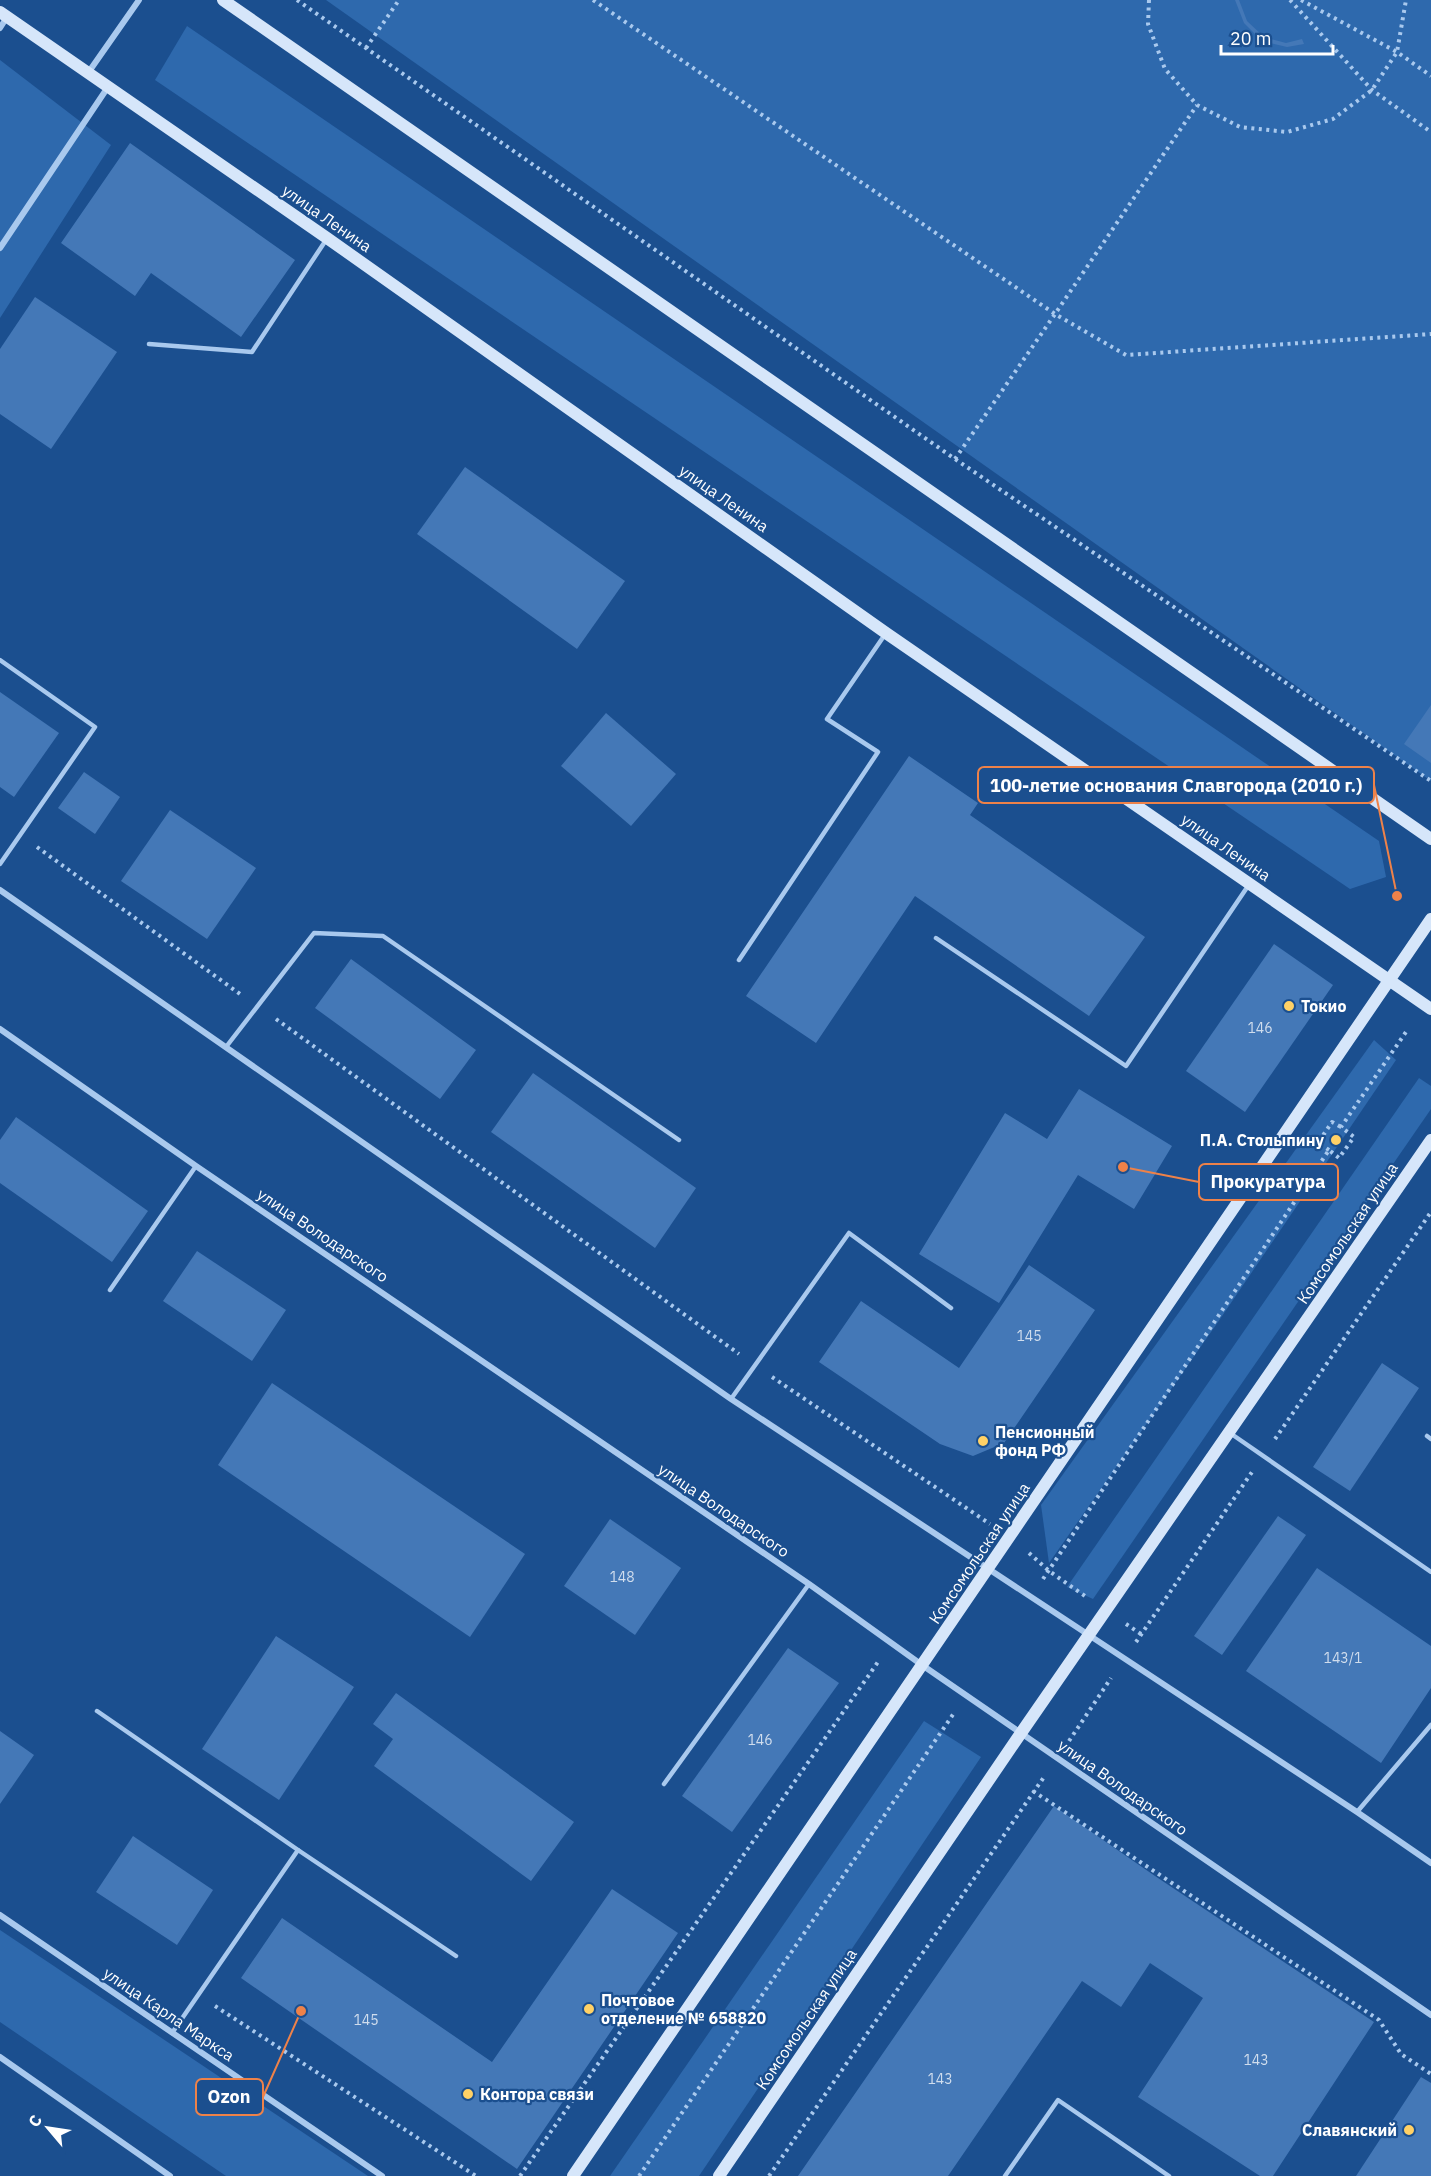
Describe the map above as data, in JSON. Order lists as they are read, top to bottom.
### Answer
{
  "streets": {
    "street": [
      "улица Ленина",
      "Комсомольская улица",
      "улица Володарского",
      "улица Карла Маркса"
    ]
  },
  "crossings": [
    ["улица Ленина", "Комсомольская улица"],
    ["Комсомольская улица", "улица Володарского"]
  ],
  "places": [
    "100-летие основания Славгорода (2010 г.)",
    "Токио",
    "П.А. Столыпину",
    "Прокуратура",
    "Пенсионный фонд РФ",
    "Почтовое отделение № 658820",
    "Ozon",
    "Контора связи",
    "Славянский"
  ],
  "house_numbers": [
    "146",
    "145",
    "148",
    "143/1",
    "146",
    "145",
    "143",
    "143"
  ],
  "scale_bar": "20 m",
  "north": "top left"
}
